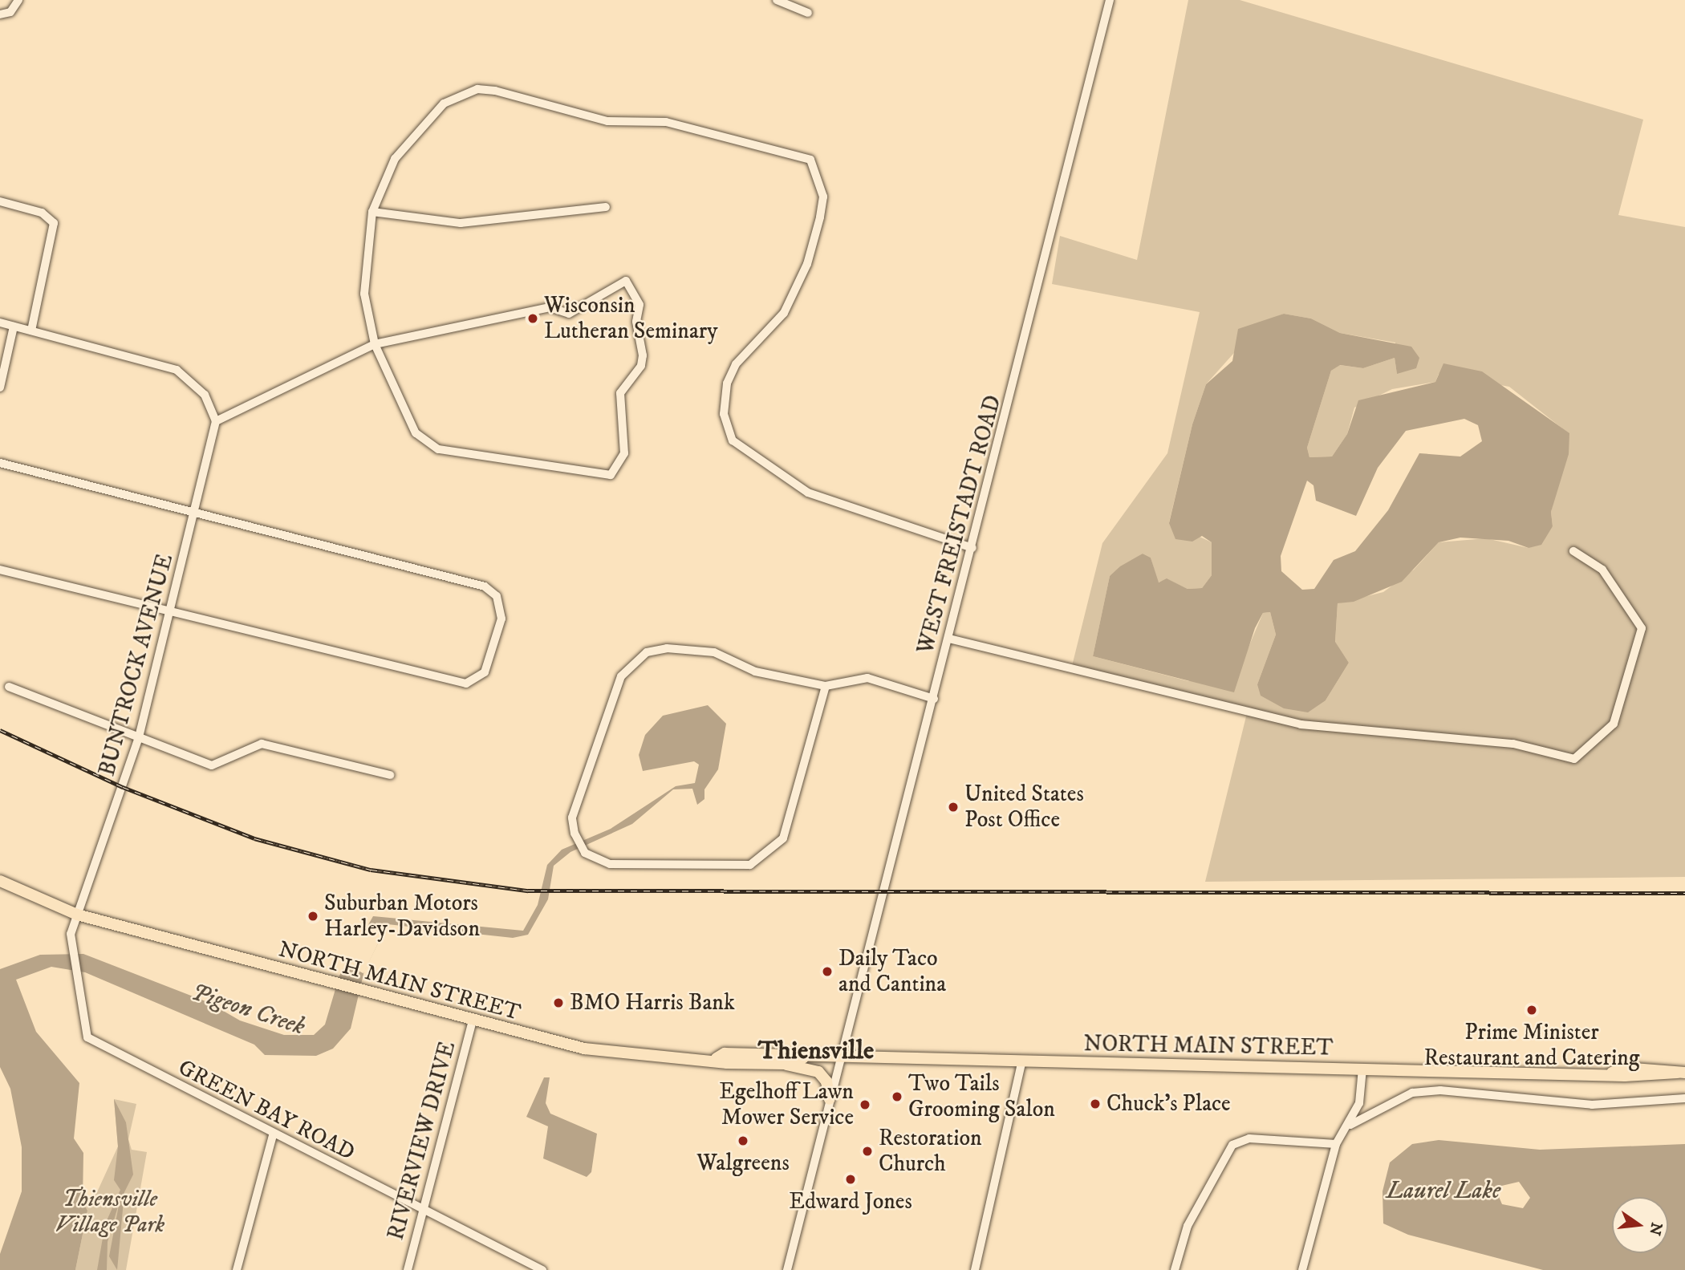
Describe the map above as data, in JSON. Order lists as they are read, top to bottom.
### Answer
{
  "streets": {
    "main road": ["NORTH MAIN STREET"],
    "street": [
      "WEST FREISTADT ROAD",
      "BUNTROCK AVENUE",
      "GREEN BAY ROAD",
      "RIVERVIEW DRIVE"
    ]
  },
  "crossings": [
    ["WEST FREISTADT ROAD", "NORTH MAIN STREET"],
    ["BUNTROCK AVENUE", "NORTH MAIN STREET"],
    ["BUNTROCK AVENUE", "GREEN BAY ROAD"],
    ["NORTH MAIN STREET", "GREEN BAY ROAD"],
    ["NORTH MAIN STREET", "RIVERVIEW DRIVE"],
    ["GREEN BAY ROAD", "RIVERVIEW DRIVE"]
  ],
  "districts": ["Thiensville"],
  "water": ["Pigeon Creek", "Laurel Lake"],
  "parks": ["Thiensville Village Park"],
  "places": [
    "Wisconsin Lutheran Seminary",
    "United States Post Office",
    "Suburban Motors Harley-Davidson",
    "Daily Taco and Cantina",
    "BMO Harris Bank",
    "Prime Minister Restaurant and Catering",
    "Two Tails Grooming Salon",
    "Chuck's Place",
    "Egelhoff Lawn Mower Service",
    "Walgreens",
    "Restoration Church",
    "Edward Jones"
  ],
  "north": "right"
}
